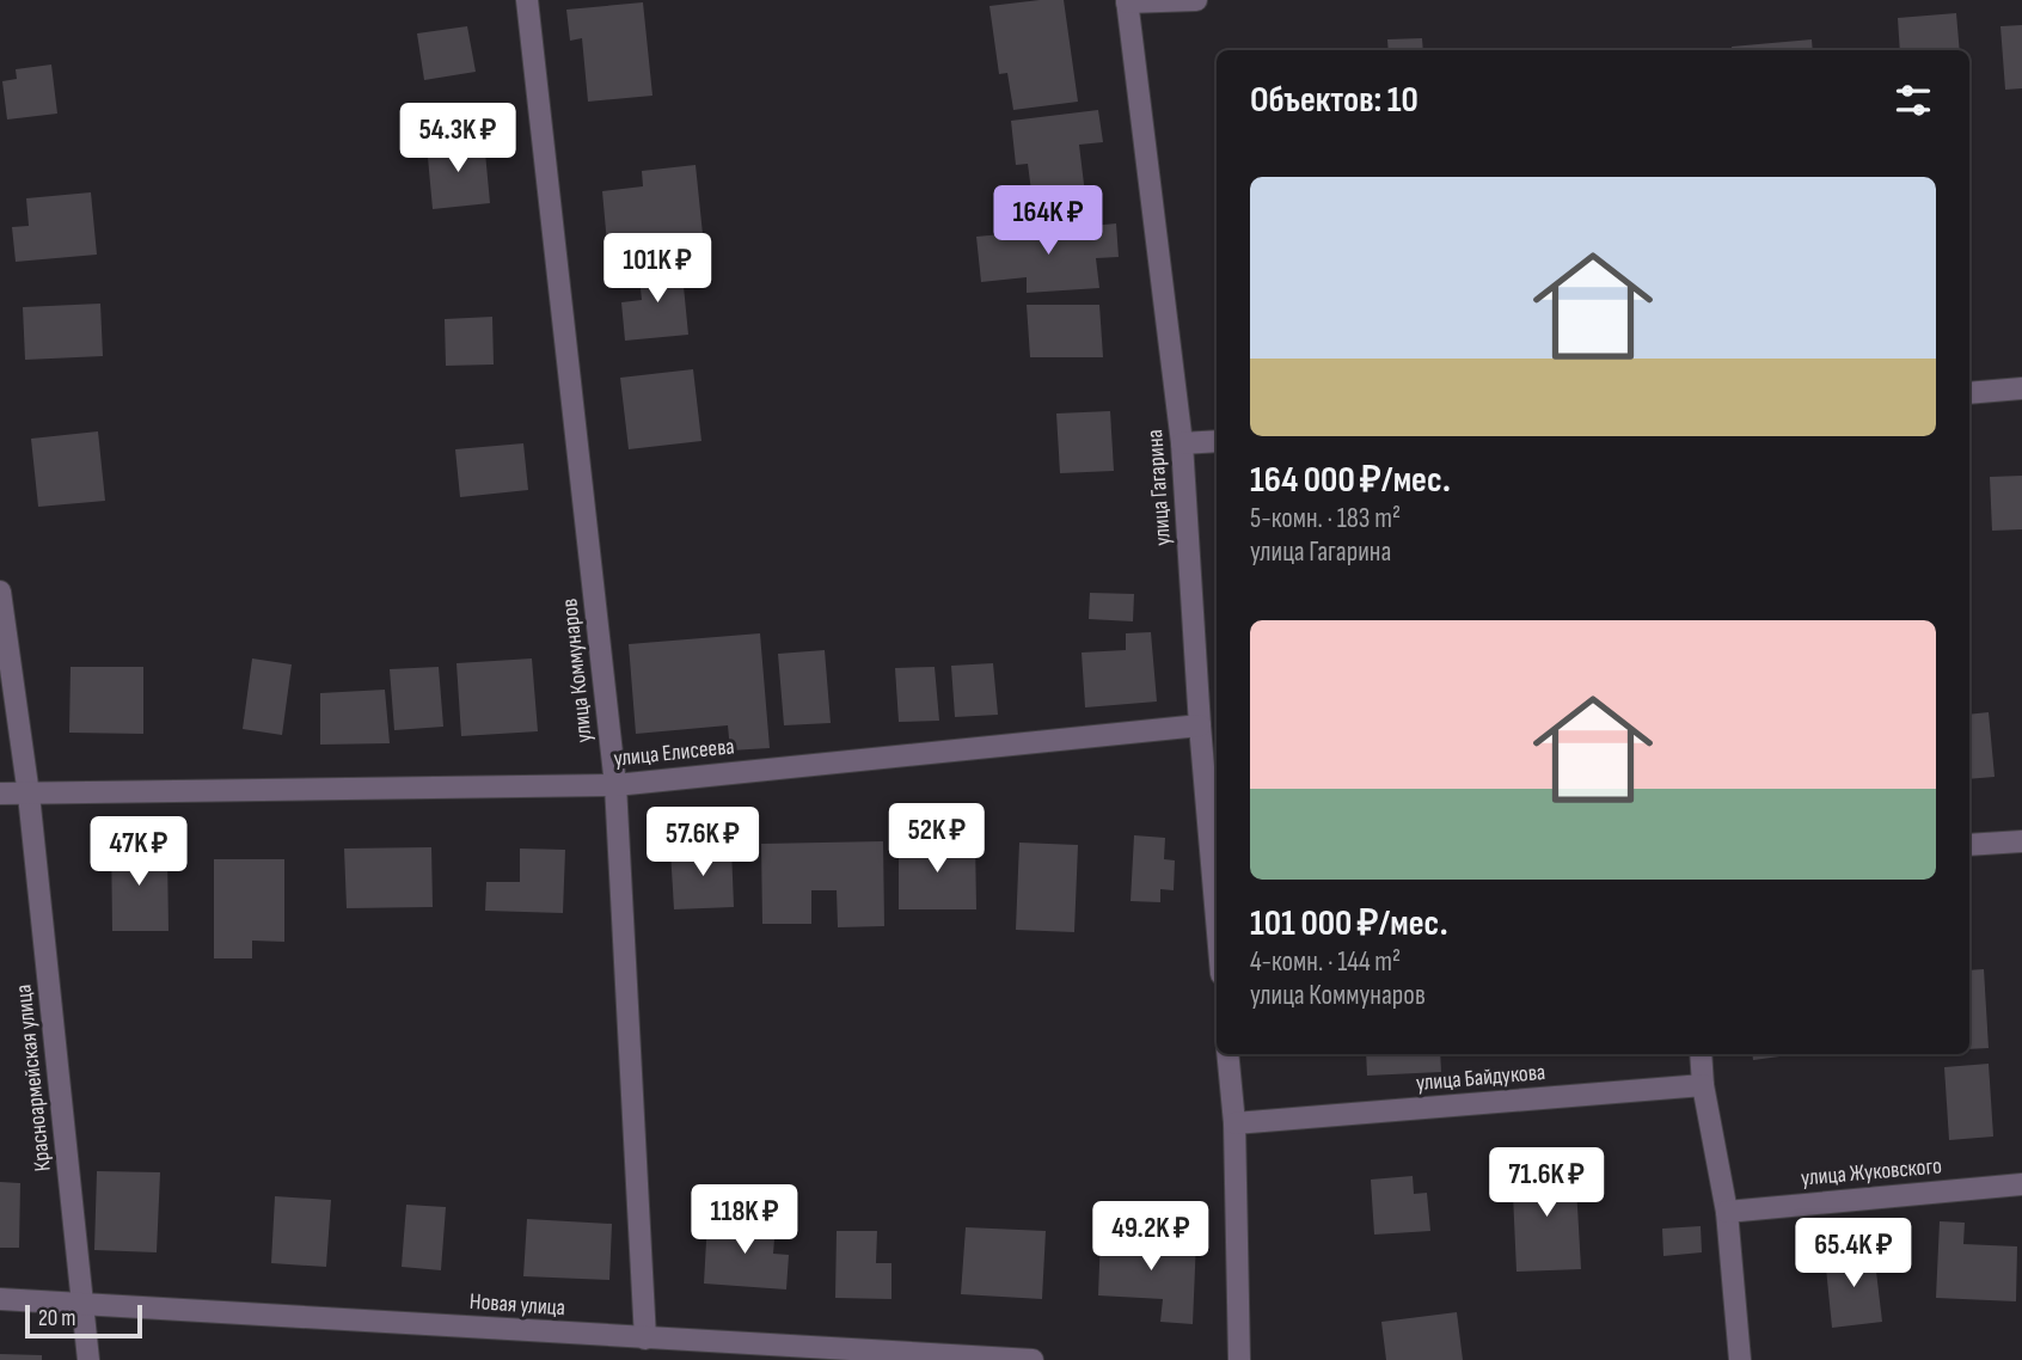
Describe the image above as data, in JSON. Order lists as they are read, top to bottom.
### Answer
{
  "streets": {
    "street": [
      "улица Гагарина",
      "улица Коммунаров",
      "улица Елисеева",
      "Красноармейская улица",
      "улица Байдукова",
      "улица Жуковского",
      "Новая улица"
    ]
  },
  "crossings": [
    ["улица Гагарина", "улица Елисеева"],
    ["улица Коммунаров", "улица Елисеева"],
    ["улица Коммунаров", "Новая улица"],
    ["улица Елисеева", "Красноармейская улица"],
    ["Красноармейская улица", "Новая улица"]
  ],
  "scale_bar": "20 m",
  "page": {
    "heading": "Объектов: 10",
    "price": [
      "54.3K ₽",
      "164K ₽",
      "101K ₽",
      "52K ₽",
      "57.6K ₽",
      "47K ₽",
      "71.6K ₽",
      "118K ₽",
      "49.2K ₽",
      "65.4K ₽"
    ],
    "list": [
      {
        "name": "164 000 ₽/мес.",
        "note": "5-комн. · 183 m² · улица Гагарина"
      },
      {
        "name": "101 000 ₽/мес.",
        "note": "4-комн. · 144 m² · улица Коммунаров"
      }
    ],
    "scale": "20 m"
  }
}
